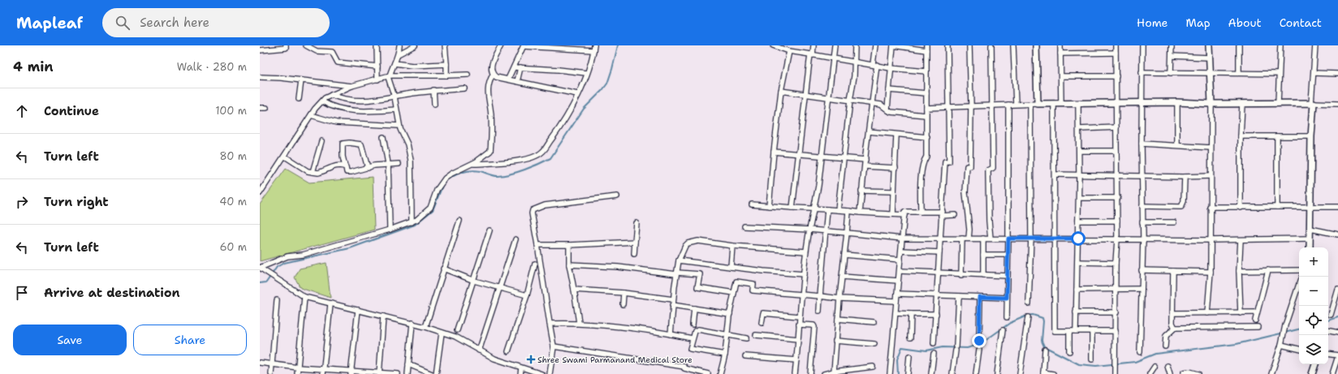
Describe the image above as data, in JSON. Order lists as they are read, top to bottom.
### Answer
{
  "places": {
    "health": ["Shree Swami Parmanand Medical Store"]
  },
  "page": {
    "header": "Mapleaf",
    "search": "Search here",
    "nav": [
      "Home",
      "Map",
      "About",
      "Contact"
    ],
    "heading": ["4 min", "Walk · 280 m"],
    "list": [
      ["Continue", "100 m"],
      ["Turn left", "80 m"],
      ["Turn right", "40 m"],
      ["Turn left", "60 m"],
      "Arrive at destination"
    ],
    "map_buttons": ["+", "−"],
    "buttons": ["Save", "Share"]
  }
}
